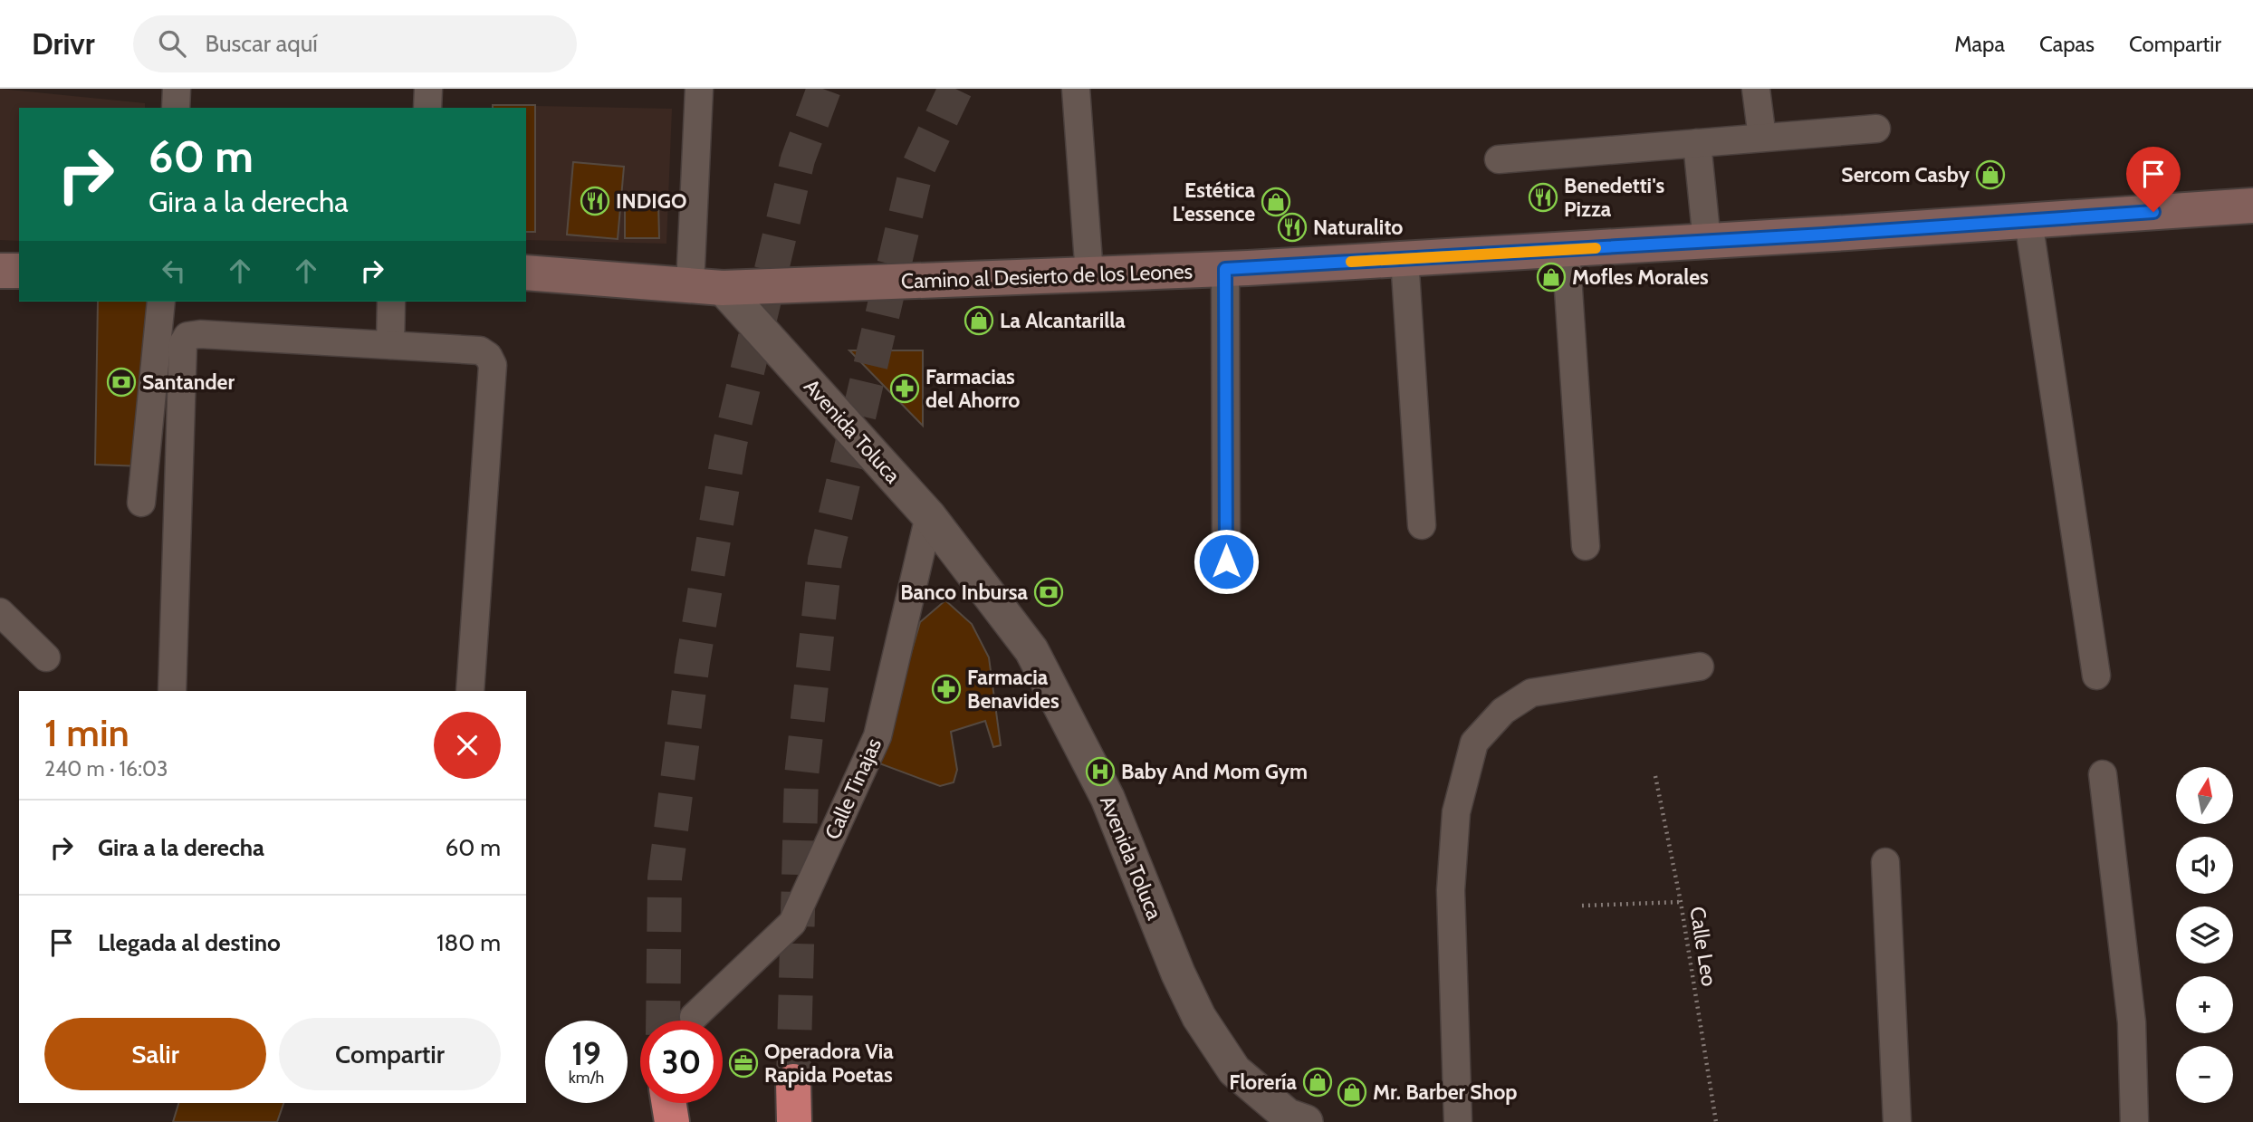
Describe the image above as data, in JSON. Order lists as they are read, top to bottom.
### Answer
{
  "streets": {
    "main road": ["Camino al Desierto de los Leones"],
    "street": ["Avenida Toluca", "Calle Tinajas"],
    "path": ["Calle Leo"]
  },
  "crossings": [
    ["Camino al Desierto de los Leones", "Avenida Toluca"],
    ["Avenida Toluca", "Calle Tinajas"]
  ],
  "places": {
    "shop": [
      "Sercom Casby",
      "Estética L'essence",
      "Mofles Morales",
      "La Alcantarilla",
      "Florería",
      "Mr. Barber Shop"
    ],
    "restaurant": ["Benedetti's Pizza", "INDIGO", "Naturalito"],
    "bank": ["Santander", "Banco Inbursa"],
    "pharmacy": ["Farmacias del Ahorro", "Farmacia Benavides"],
    "hospital": ["Baby And Mom Gym"],
    "office": ["Operadora Via Rapida Poetas"]
  },
  "north": "top",
  "page": {
    "header": "Drivr",
    "search": "Buscar aquí",
    "nav": ["Mapa", "Capas", "Compartir"],
    "turn": ["60 m", "Gira a la derecha"],
    "heading": ["1 min", "240 m · 16:03"],
    "map_buttons": ["+", "−"],
    "list": [
      {
        "name": "Gira a la derecha",
        "value": "60 m"
      },
      {
        "name": "Llegada al destino",
        "value": "180 m"
      }
    ],
    "buttons": ["Salir", "Compartir"],
    "speed": "19 km/h",
    "limit": "30"
  }
}
